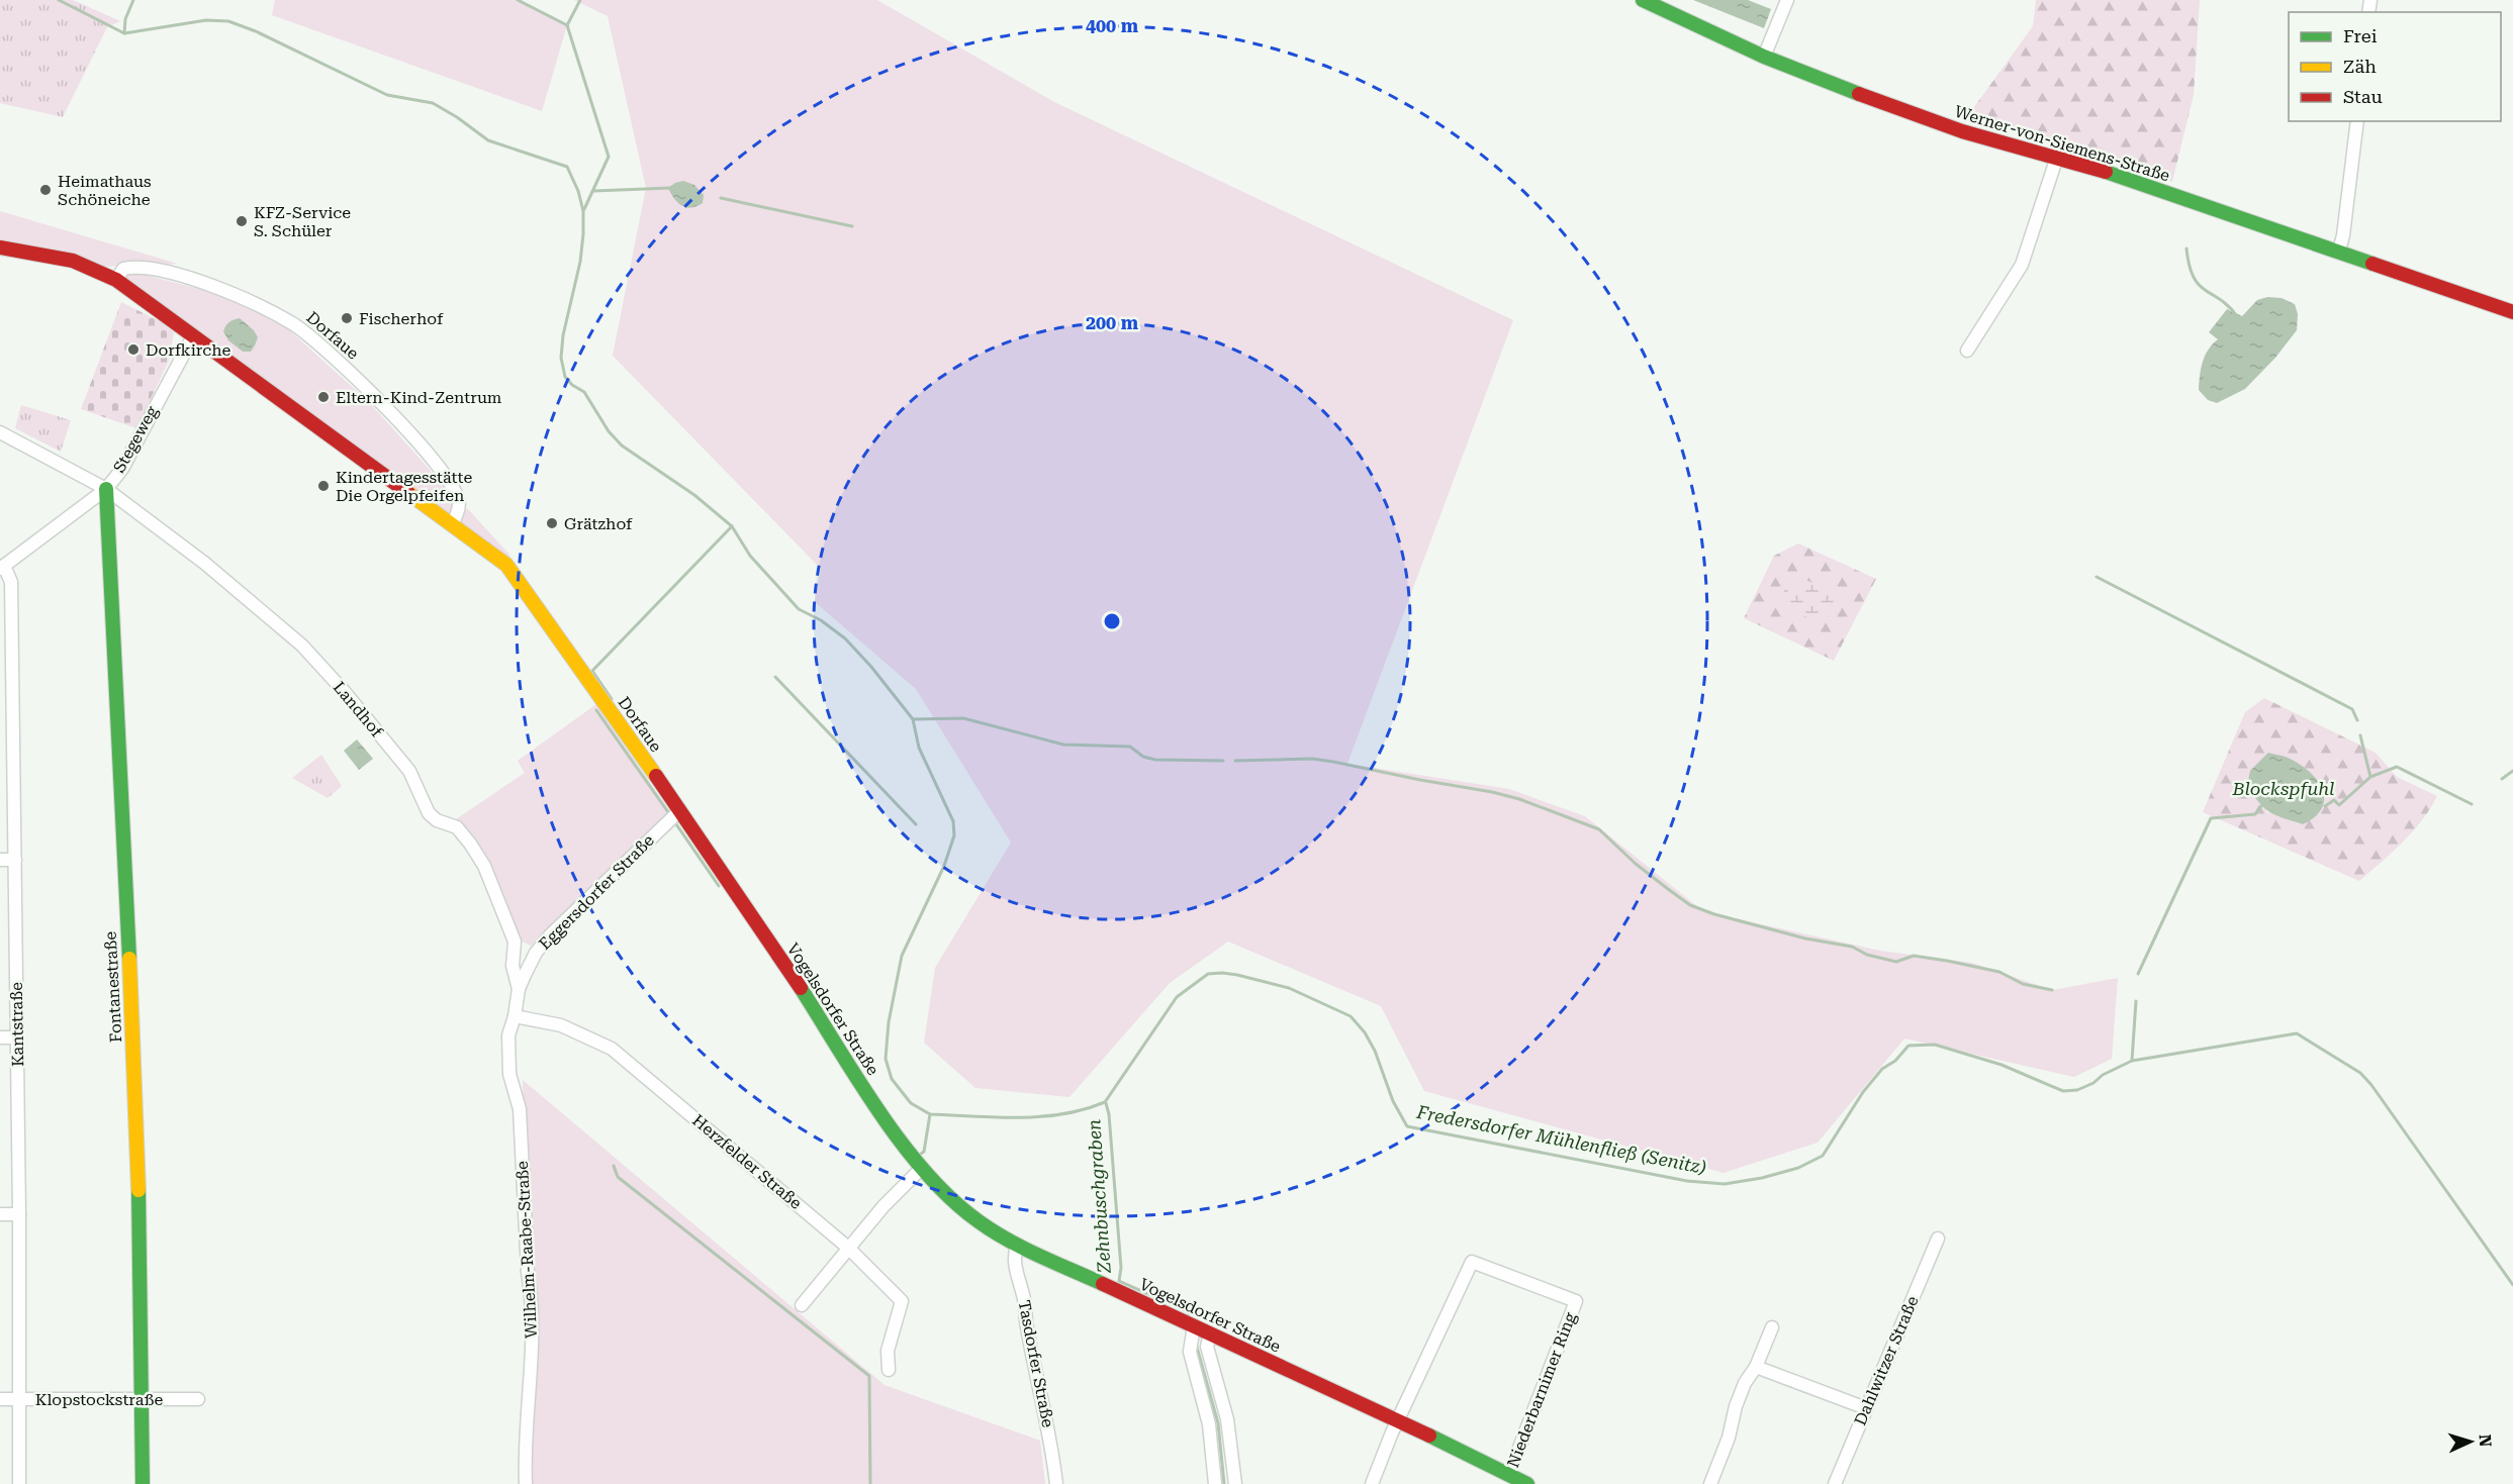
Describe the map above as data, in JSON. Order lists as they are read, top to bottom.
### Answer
{
  "streets": {
    "street": [
      "Werner-von-Siemens-Straße",
      "Dorfaue",
      "Stegeweg",
      "Landhof",
      "Eggersdorfer Straße",
      "Fontanestraße",
      "Vogelsdorfer Straße",
      "Kantstraße",
      "Herzfelder Straße",
      "Wilhelm-Raabe-Straße",
      "Dahlwitzer Straße",
      "Tasdorfer Straße",
      "Niederbarnimer Ring",
      "Klopstockstraße"
    ]
  },
  "crossings": [
    ["Dorfaue", "Stegeweg"],
    ["Dorfaue", "Eggersdorfer Straße"],
    ["Dorfaue", "Vogelsdorfer Straße"],
    ["Stegeweg", "Landhof"],
    ["Stegeweg", "Fontanestraße"],
    ["Stegeweg", "Kantstraße"],
    ["Landhof", "Eggersdorfer Straße"],
    ["Landhof", "Fontanestraße"],
    ["Eggersdorfer Straße", "Vogelsdorfer Straße"],
    ["Eggersdorfer Straße", "Herzfelder Straße"],
    ["Eggersdorfer Straße", "Wilhelm-Raabe-Straße"],
    ["Fontanestraße", "Klopstockstraße"],
    ["Vogelsdorfer Straße", "Tasdorfer Straße"],
    ["Vogelsdorfer Straße", "Niederbarnimer Ring"],
    ["Kantstraße", "Klopstockstraße"],
    ["Herzfelder Straße", "Wilhelm-Raabe-Straße"]
  ],
  "water": ["Blockspfuhl", "Fredersdorfer Mühlenfließ (Senitz)", "Zehnbuschgraben"],
  "places": [
    "Heimathaus Schöneiche",
    "KFZ-Service S. Schüler",
    "Fischerhof",
    "Dorfkirche",
    "Eltern-Kind-Zentrum",
    "Kindertagesstätte Die Orgelpfeifen",
    "Grätzhof"
  ],
  "legend": ["Frei", "Zäh", "Stau"],
  "north": "right",
  "rings": ["400 m", "200 m"]
}
